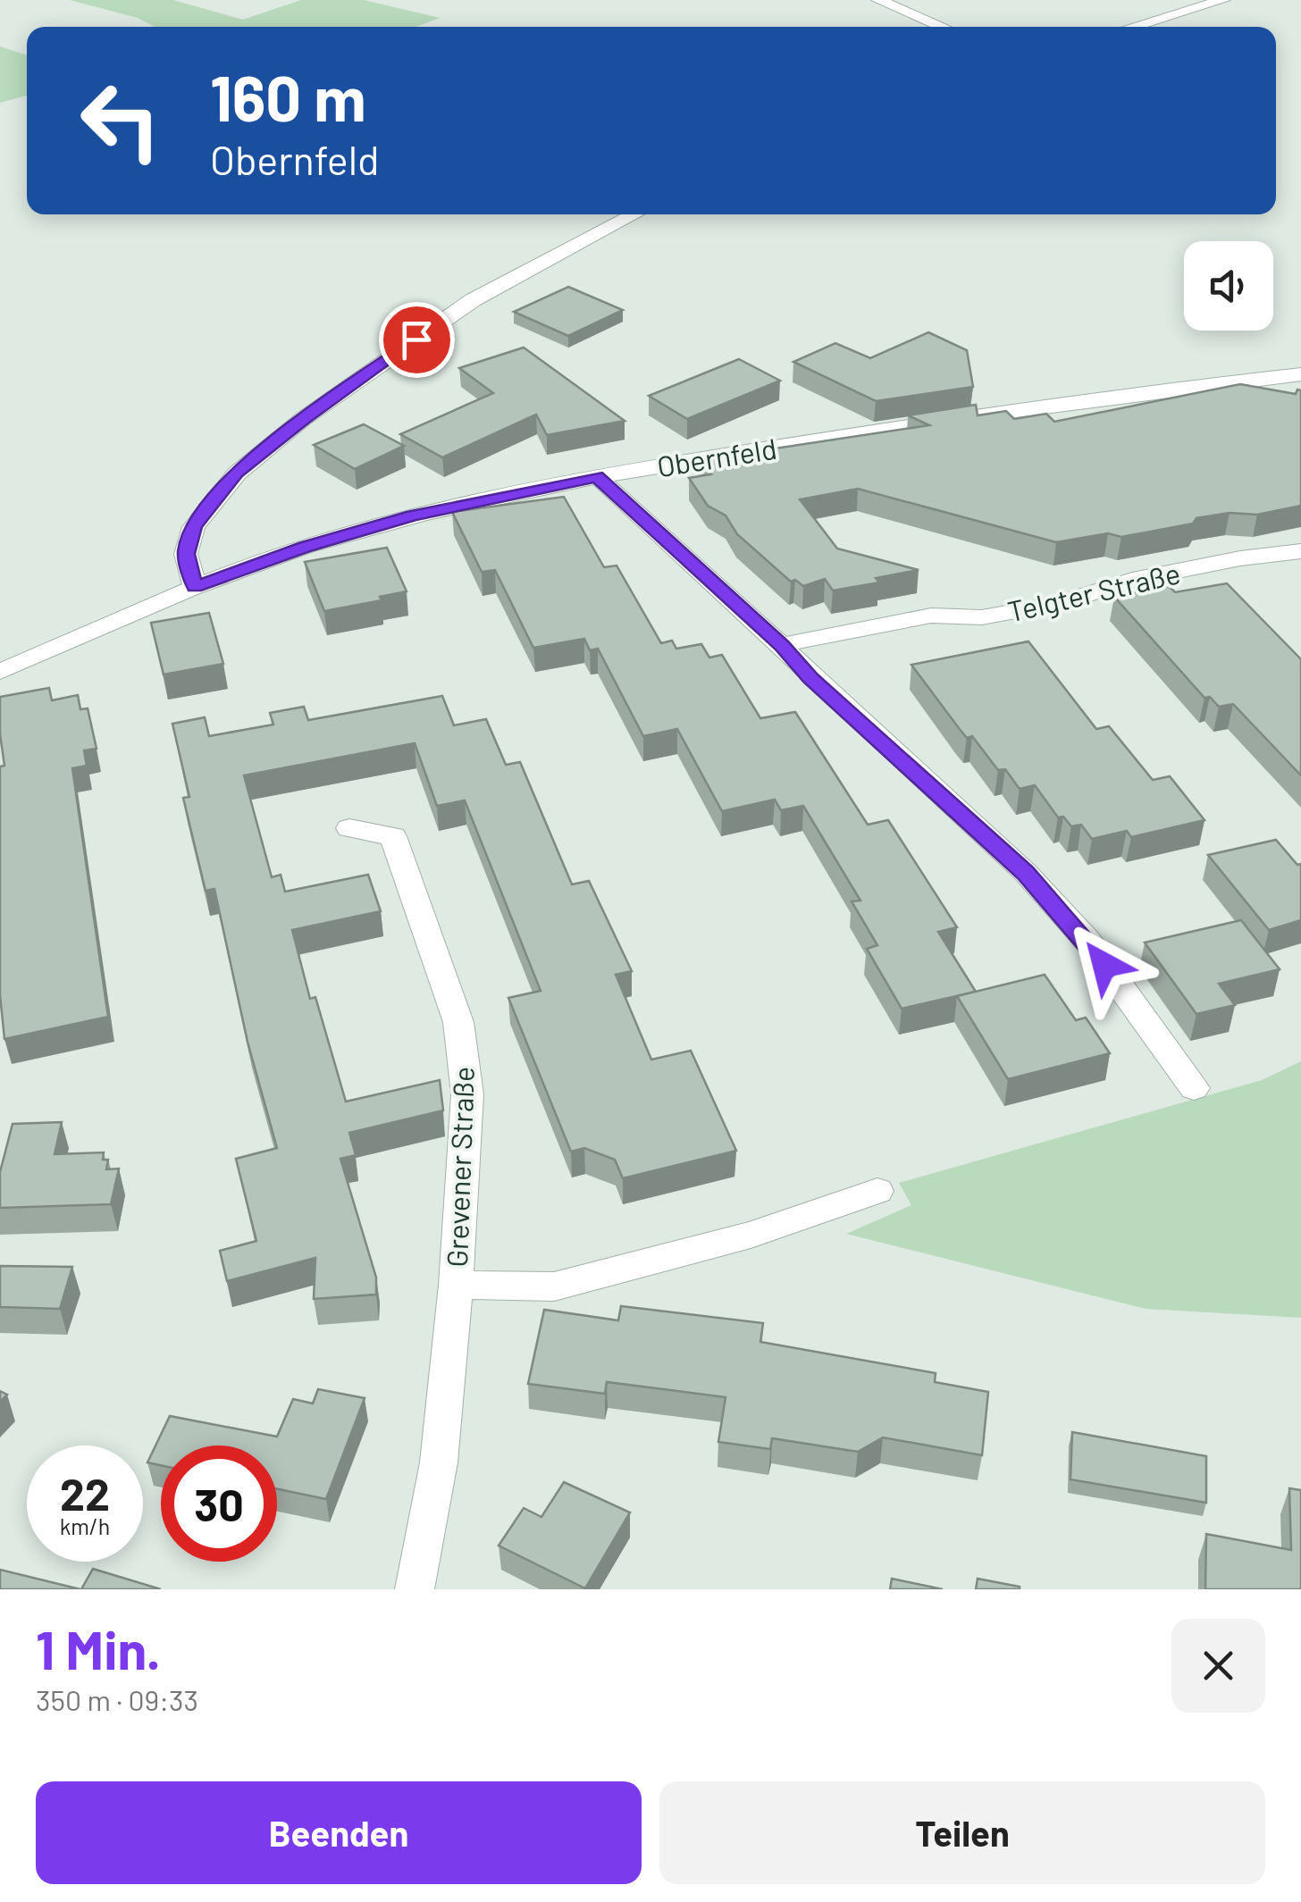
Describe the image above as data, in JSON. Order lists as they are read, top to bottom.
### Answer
{
  "streets": {
    "street": ["Obernfeld", "Telgter Straße", "Grevener Straße"]
  },
  "page": {
    "turn": ["160 m", "Obernfeld"],
    "speed": "22 km/h",
    "limit": "30",
    "heading": ["1 Min.", "350 m · 09:33"],
    "buttons": ["Beenden", "Teilen"]
  }
}
